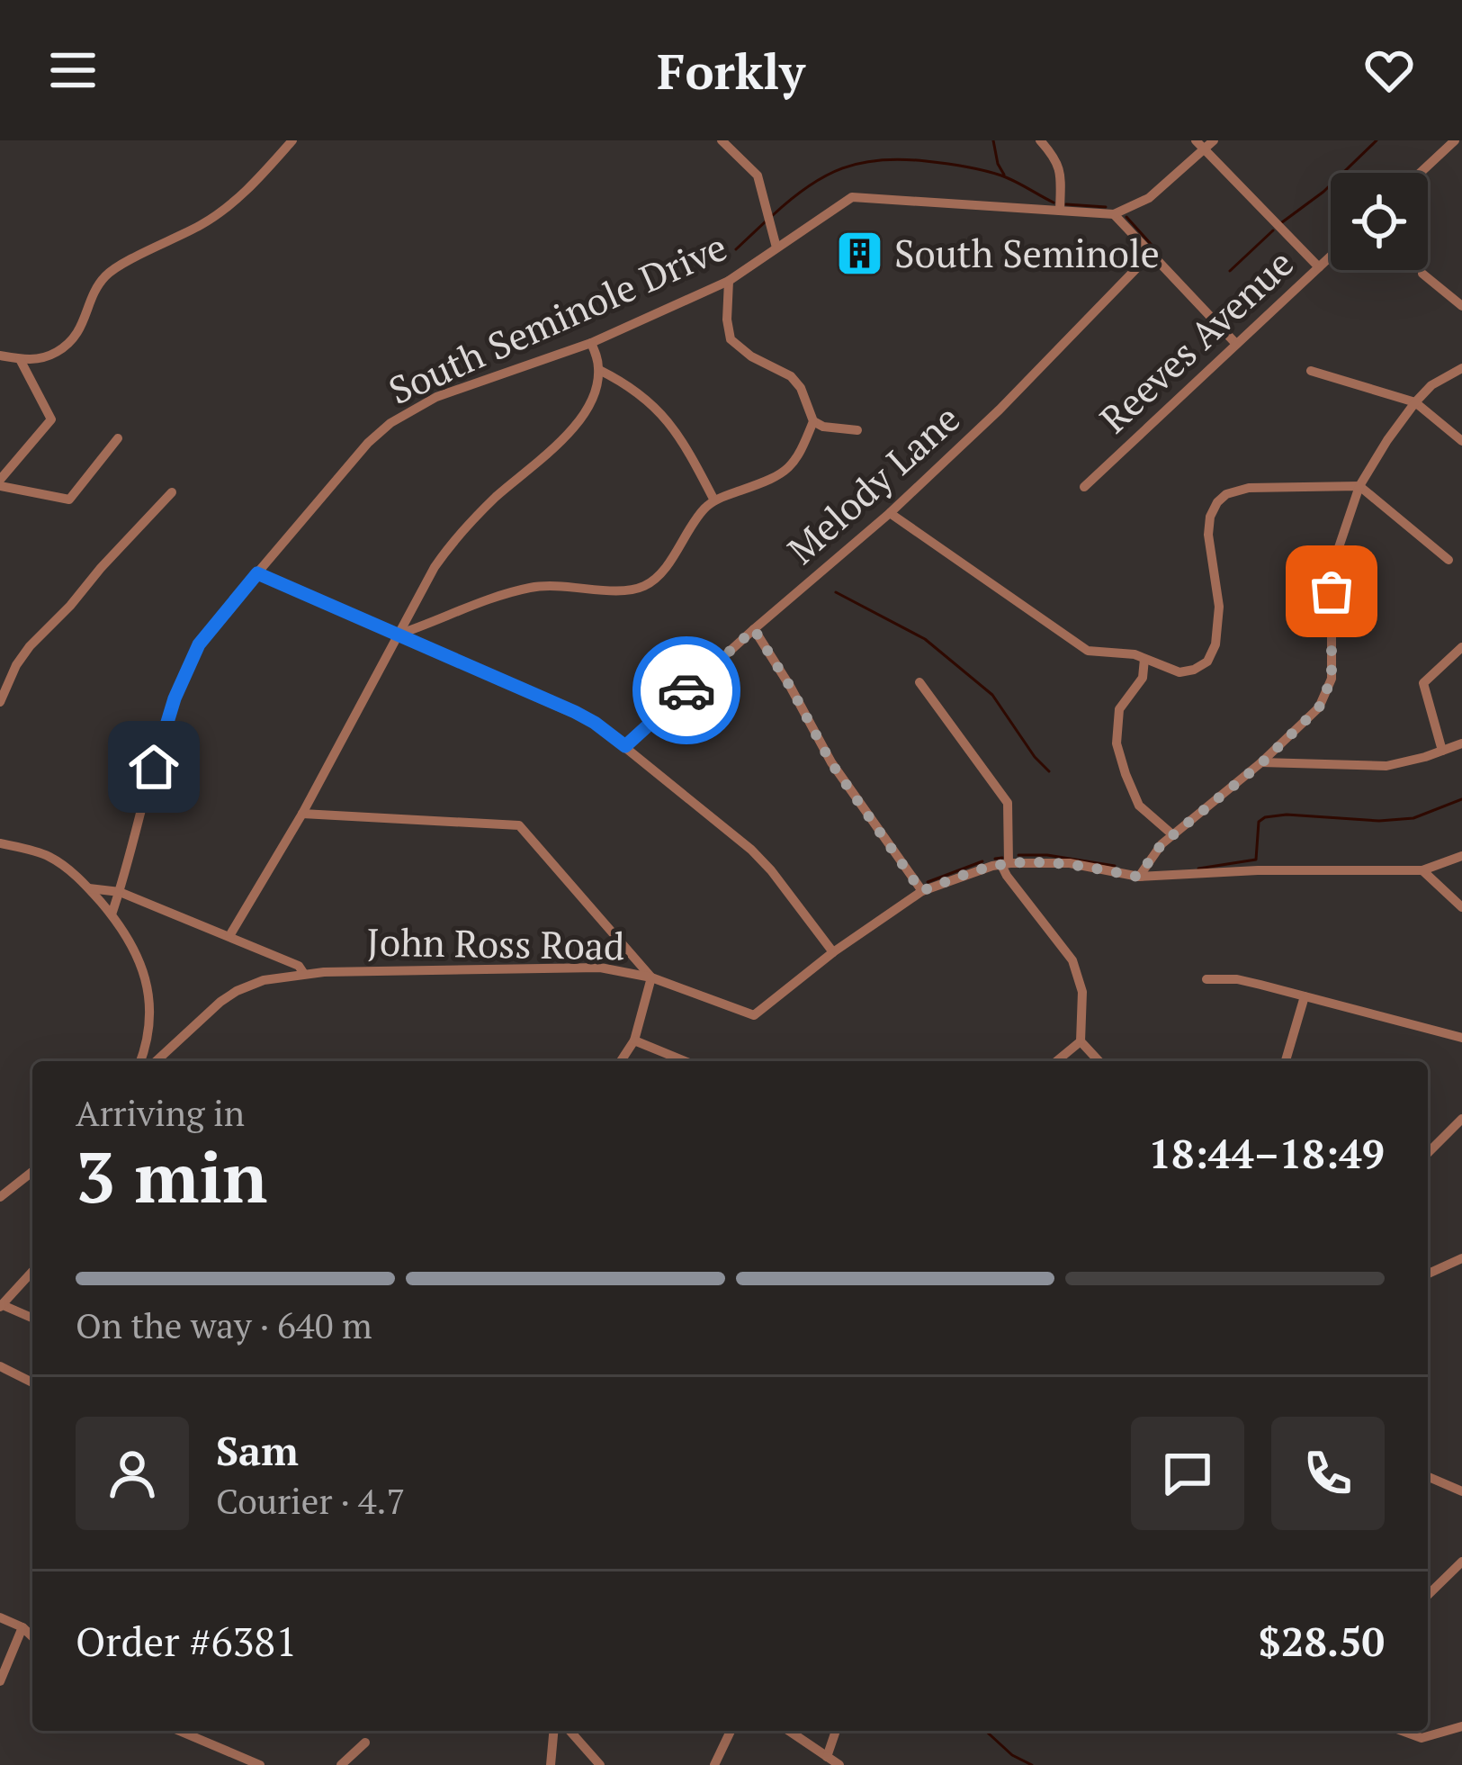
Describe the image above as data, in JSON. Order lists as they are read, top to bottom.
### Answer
{
  "streets": {
    "street": [
      "South Seminole Drive",
      "Reeves Avenue",
      "Melody Lane",
      "John Ross Road"
    ]
  },
  "places": {
    "building": ["South Seminole"]
  },
  "page": {
    "header": "Forkly",
    "heading": ["3 min", "Arriving in", "18:44–18:49"],
    "panel": [
      "Sam",
      "Courier · 4.7",
      "Order #6381",
      "$28.50"
    ],
    "bar": "On the way · 640 m"
  }
}
